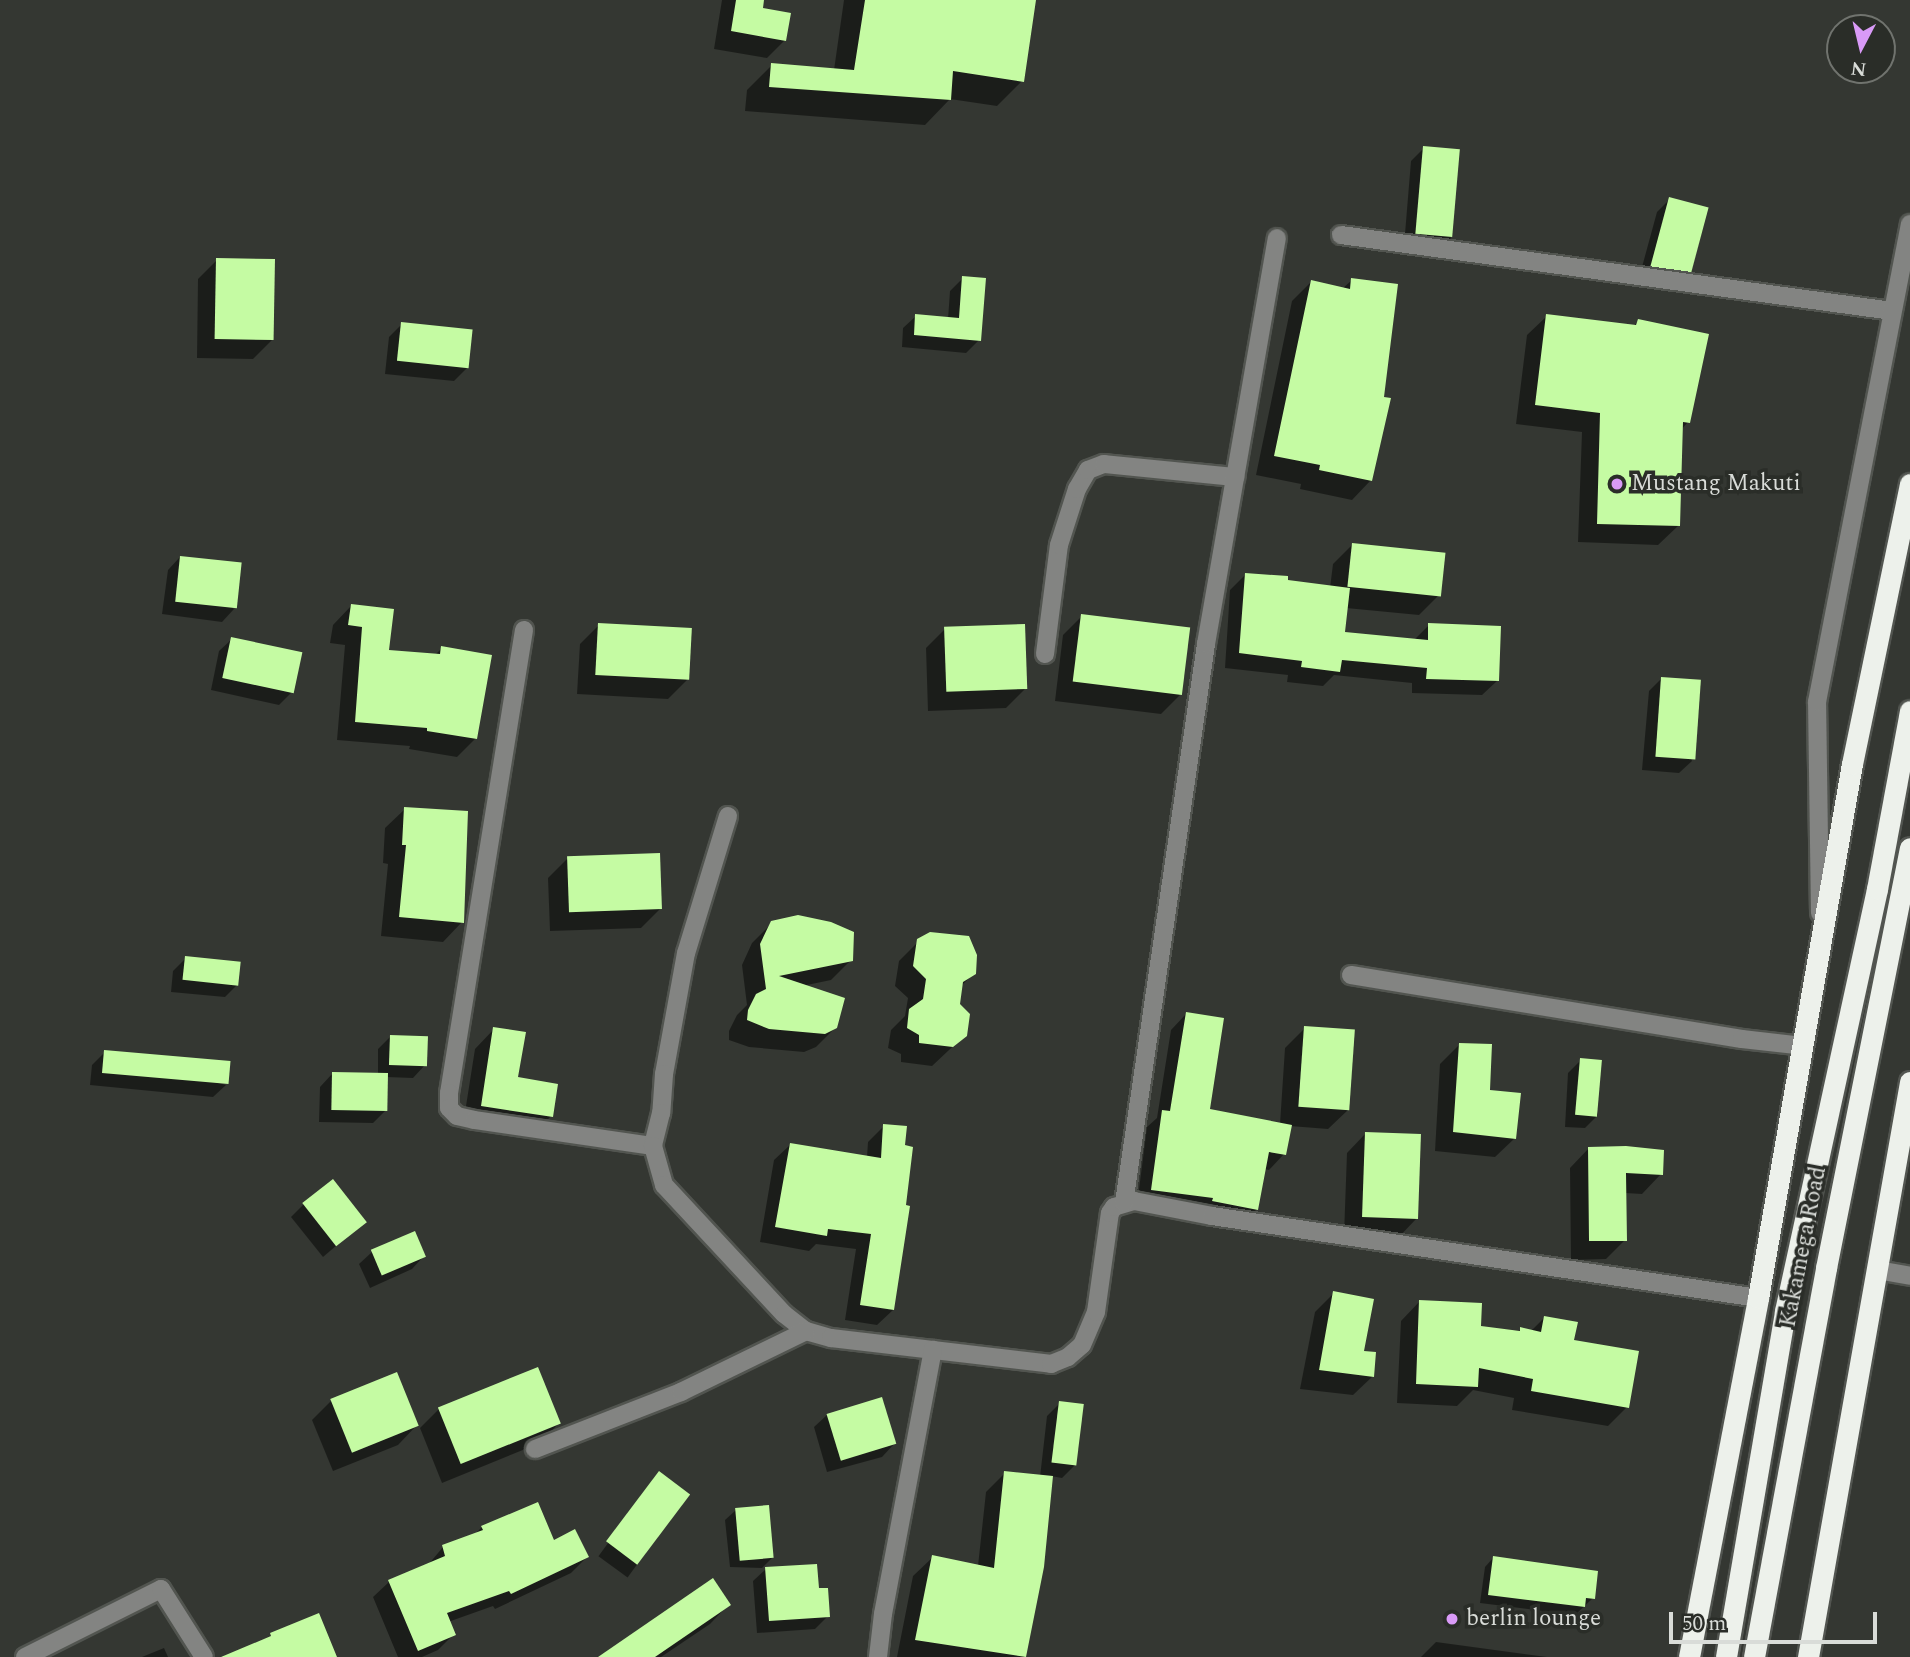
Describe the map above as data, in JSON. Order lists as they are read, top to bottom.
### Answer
{
  "streets": {
    "highway": ["Kakamega Road"]
  },
  "places": ["Mustang Makuti", "berlin lounge"],
  "scale_bar": "50 m",
  "north": "bottom"
}
